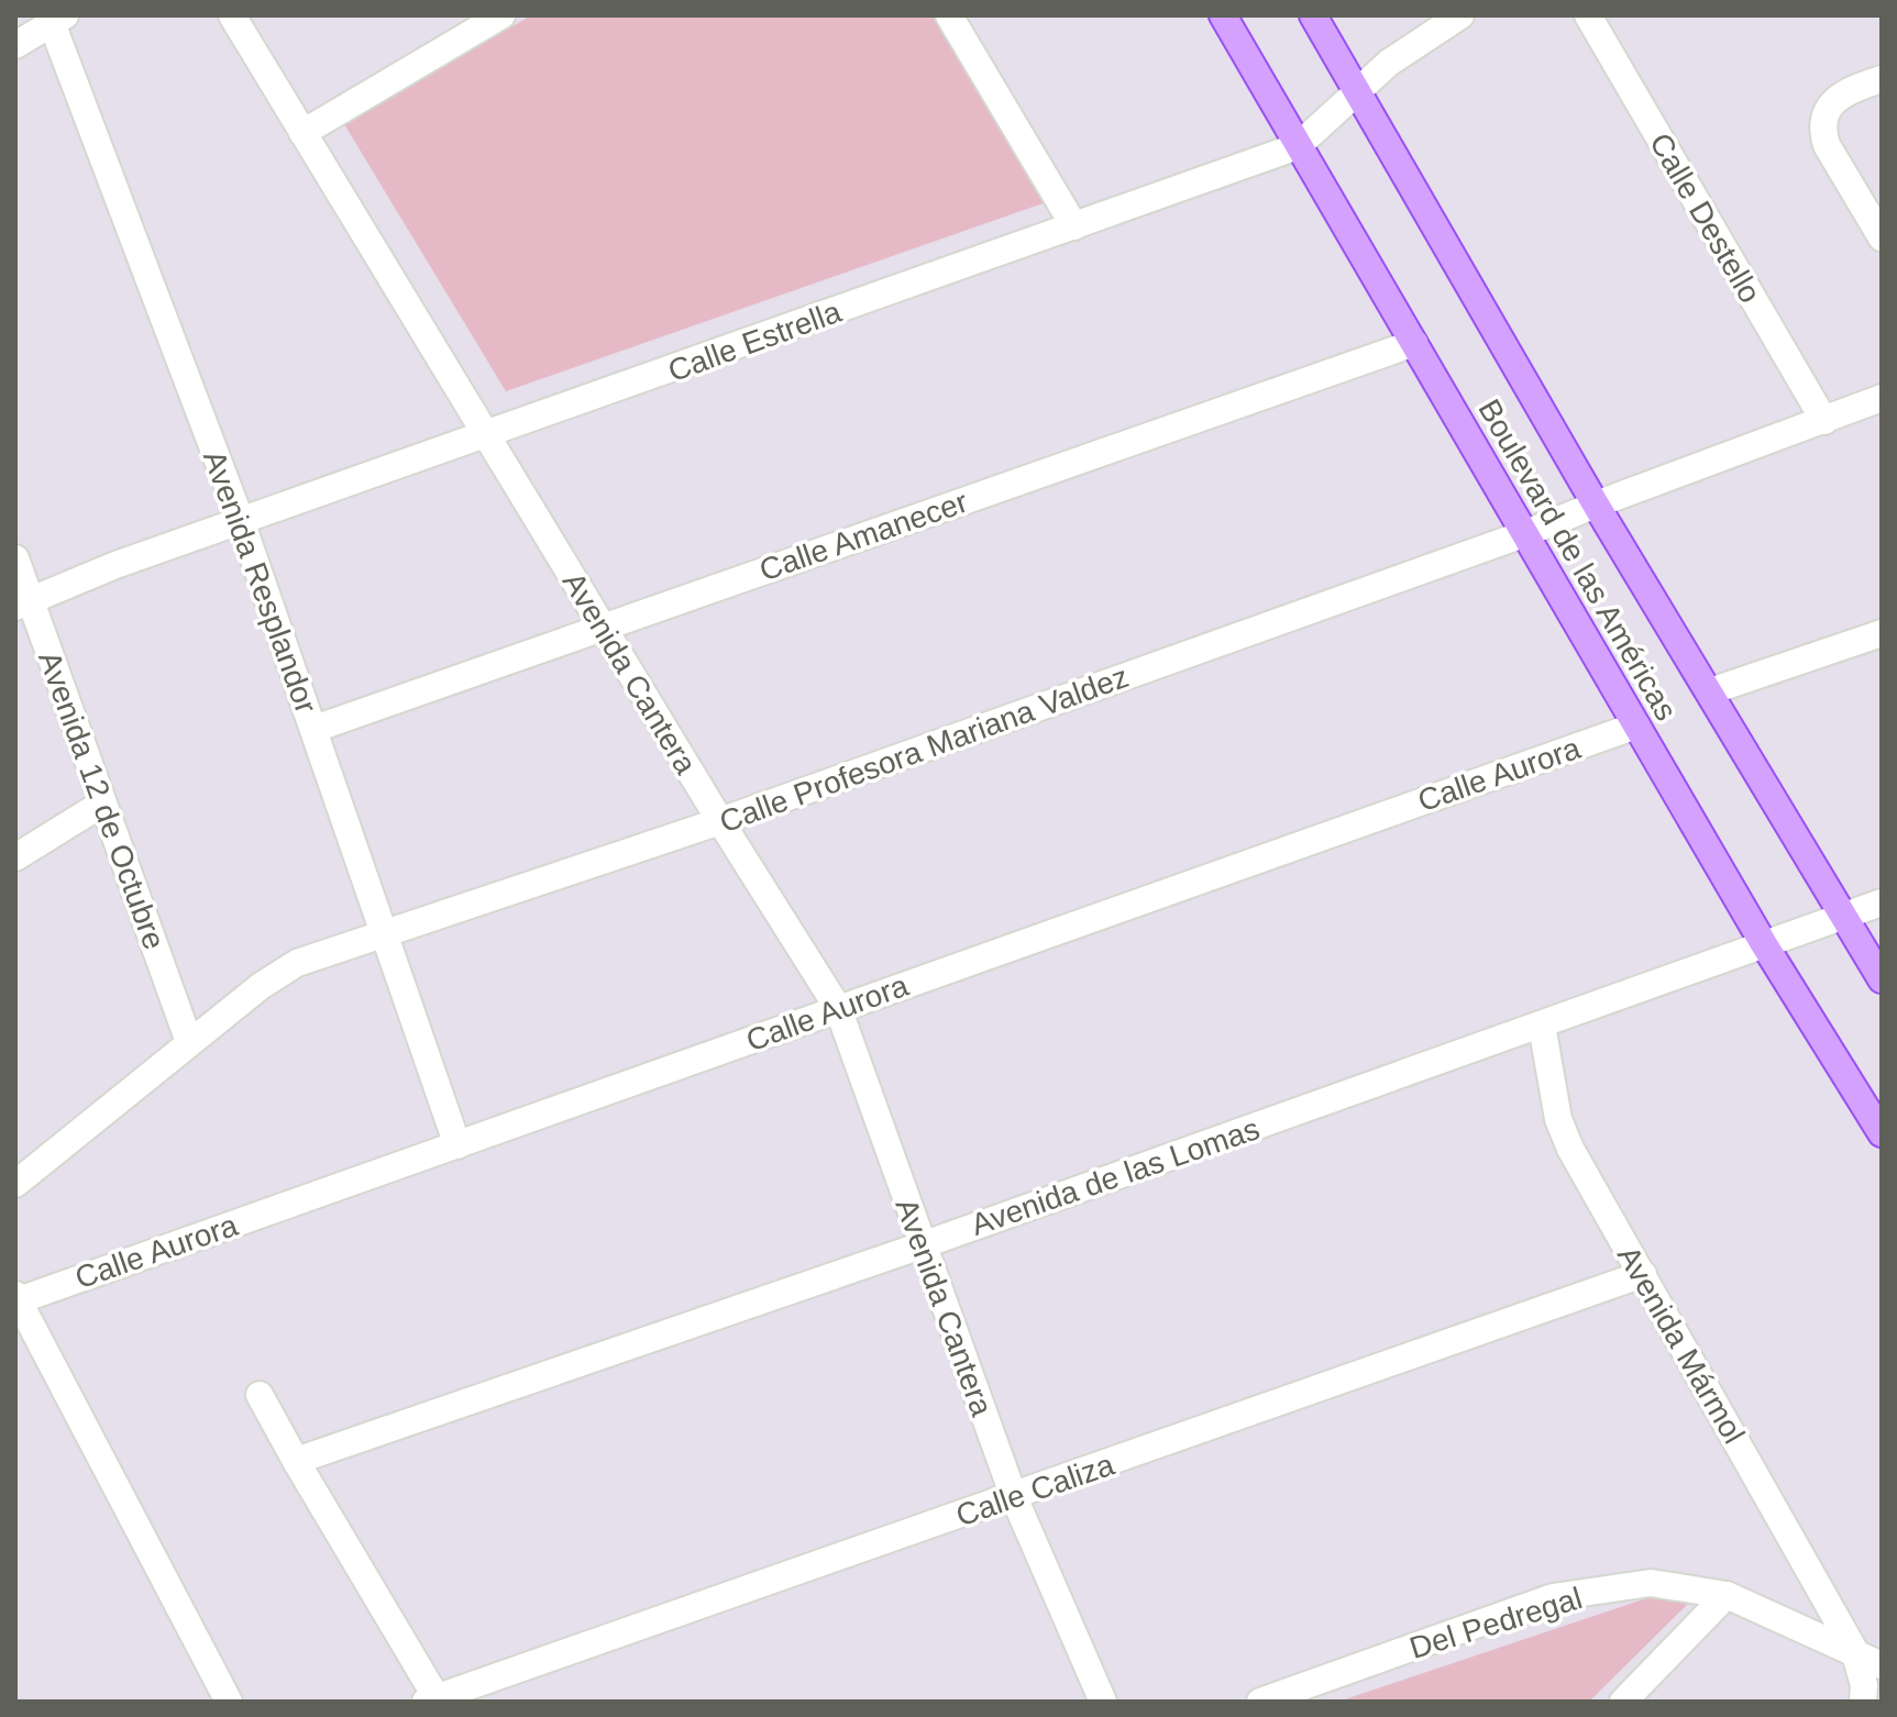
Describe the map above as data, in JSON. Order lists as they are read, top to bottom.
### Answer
{
  "streets": {
    "main road": ["Boulevard de las Américas"],
    "street": [
      "Calle Destello",
      "Calle Estrella",
      "Calle Amanecer",
      "Avenida Resplandor",
      "Avenida Cantera",
      "Calle Profesora Mariana Valdez",
      "Calle Aurora",
      "Avenida 12 de Octubre",
      "Avenida de las Lomas",
      "Avenida Mármol",
      "Calle Caliza",
      "Del Pedregal"
    ]
  },
  "crossings": [
    ["Calle Destello", "Calle Profesora Mariana Valdez"],
    ["Calle Estrella", "Boulevard de las Américas"],
    ["Calle Estrella", "Avenida Resplandor"],
    ["Calle Estrella", "Avenida Cantera"],
    ["Calle Estrella", "Avenida 12 de Octubre"],
    ["Calle Amanecer", "Boulevard de las Américas"],
    ["Calle Amanecer", "Avenida Resplandor"],
    ["Calle Amanecer", "Avenida Cantera"],
    ["Boulevard de las Américas", "Calle Profesora Mariana Valdez"],
    ["Boulevard de las Américas", "Calle Aurora"],
    ["Boulevard de las Américas", "Avenida de las Lomas"],
    ["Avenida Resplandor", "Calle Profesora Mariana Valdez"],
    ["Avenida Resplandor", "Calle Aurora"],
    ["Avenida Cantera", "Calle Profesora Mariana Valdez"],
    ["Avenida Cantera", "Calle Aurora"],
    ["Avenida Cantera", "Avenida de las Lomas"],
    ["Avenida Cantera", "Calle Caliza"],
    ["Calle Profesora Mariana Valdez", "Avenida 12 de Octubre"],
    ["Avenida de las Lomas", "Avenida Mármol"],
    ["Avenida Mármol", "Calle Caliza"],
    ["Avenida Mármol", "Del Pedregal"]
  ]
}
